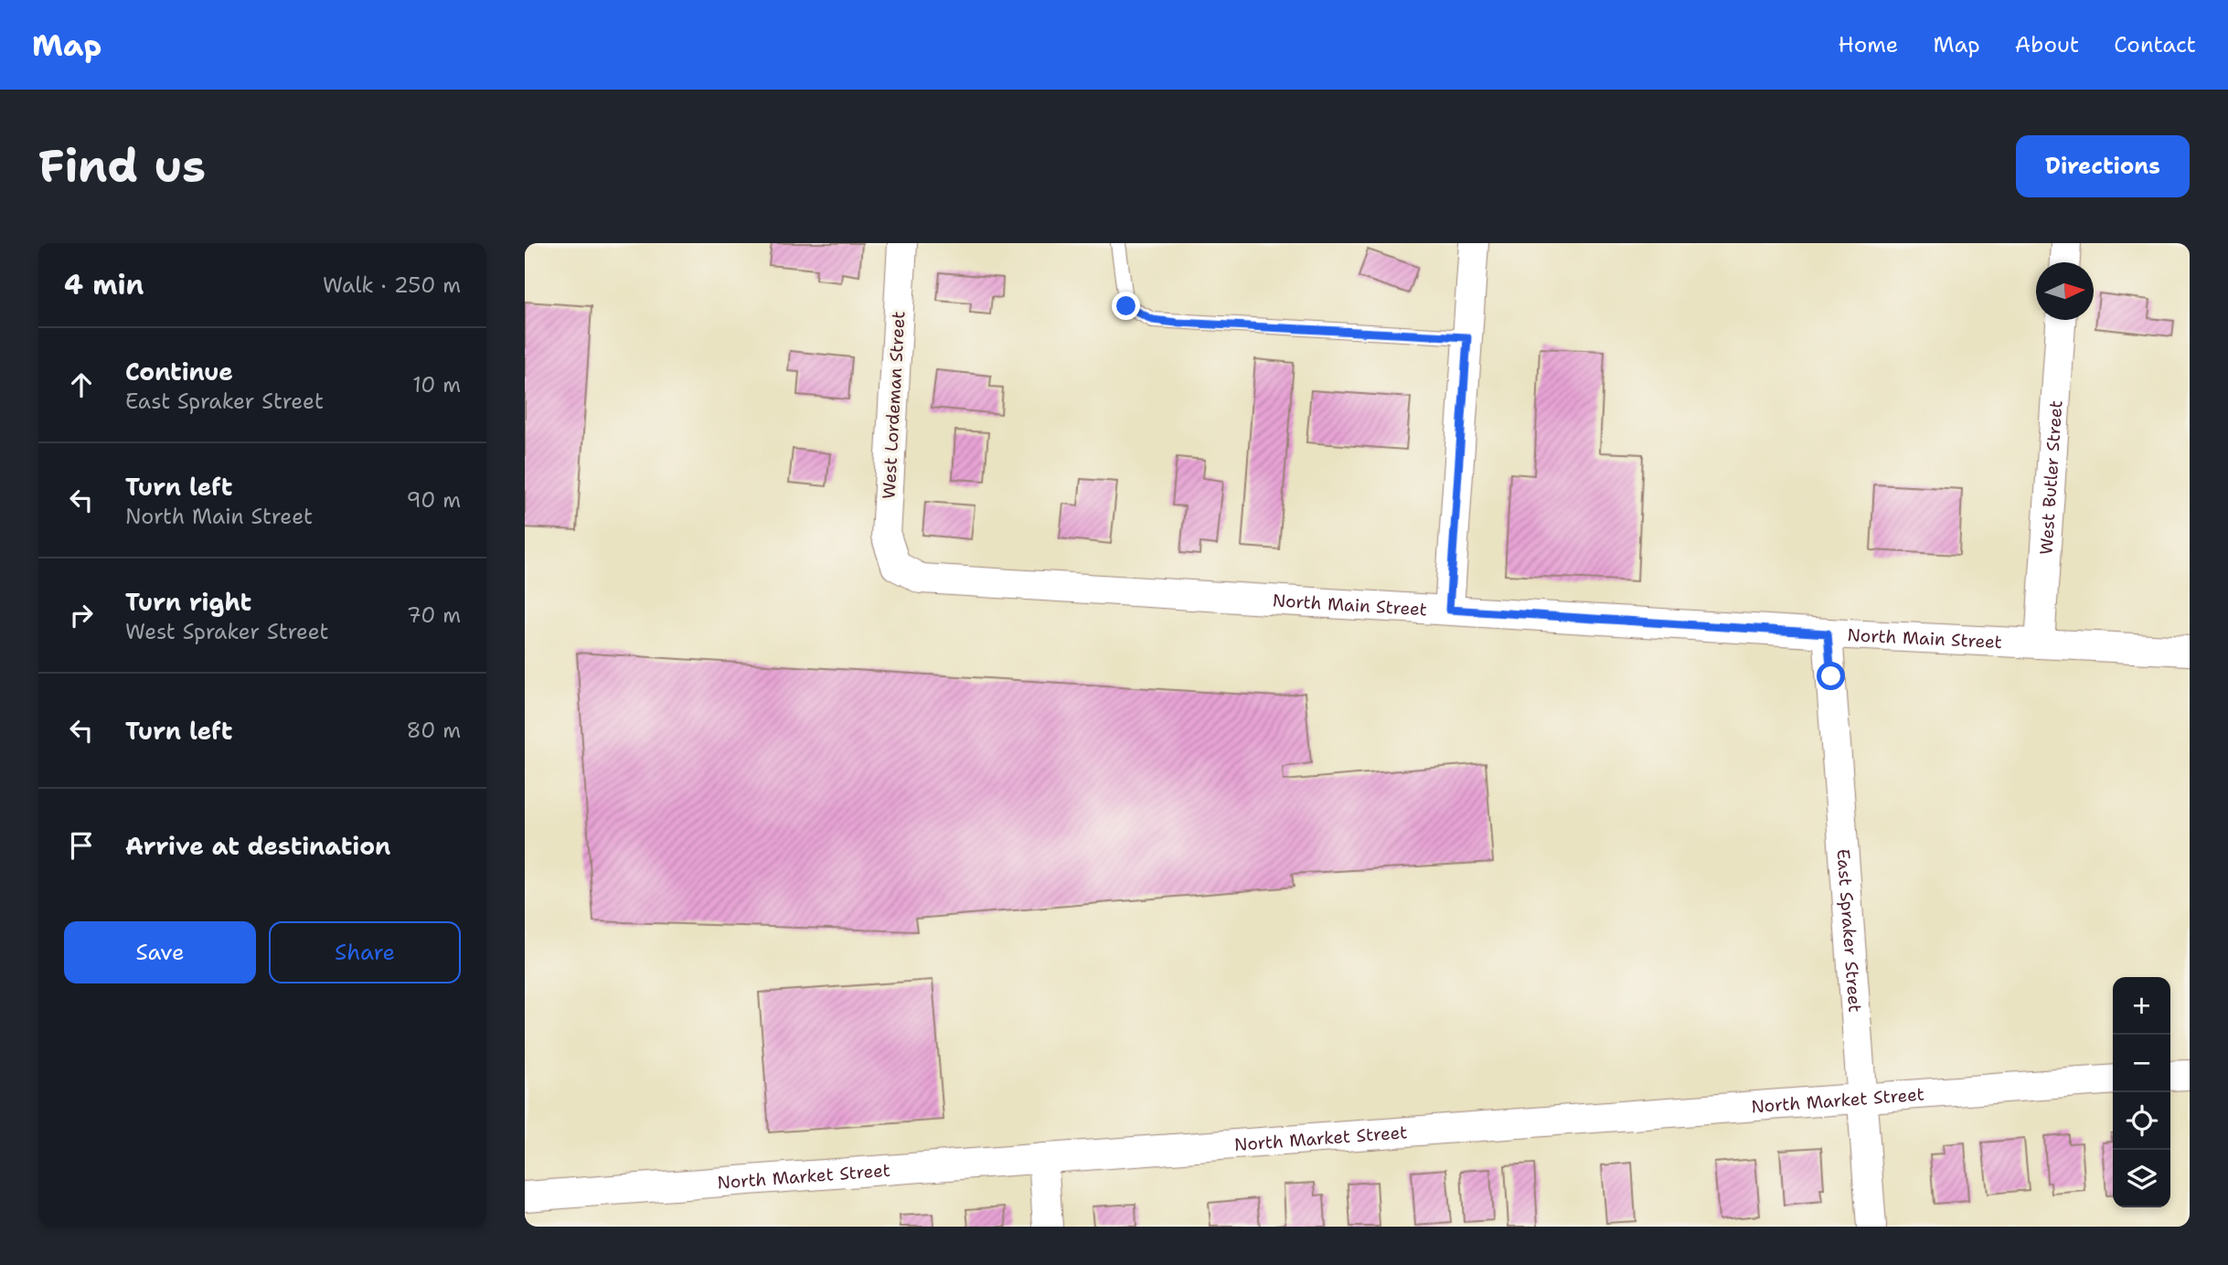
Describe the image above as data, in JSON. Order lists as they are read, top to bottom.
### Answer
{
  "streets": {
    "street": [
      "West Lordeman Street",
      "West Butler Street",
      "North Main Street",
      "East Spraker Street",
      "North Market Street"
    ]
  },
  "crossings": [
    ["West Lordeman Street", "North Main Street"],
    ["West Butler Street", "North Main Street"],
    ["North Main Street", "East Spraker Street"],
    ["East Spraker Street", "North Market Street"]
  ],
  "north": "right",
  "page": {
    "header": "Map",
    "nav": [
      "Home",
      "Map",
      "About",
      "Contact"
    ],
    "buttons": [
      "Directions",
      ["Save", "Share"]
    ],
    "title": "Find us",
    "heading": ["4 min", "Walk · 250 m"],
    "list": [
      ["Continue", "East Spraker Street", "10 m"],
      ["Turn left", "North Main Street", "90 m"],
      ["Turn right", "West Spraker Street", "70 m"],
      ["Turn left", "80 m"],
      "Arrive at destination"
    ],
    "map_buttons": ["+", "−"]
  }
}
